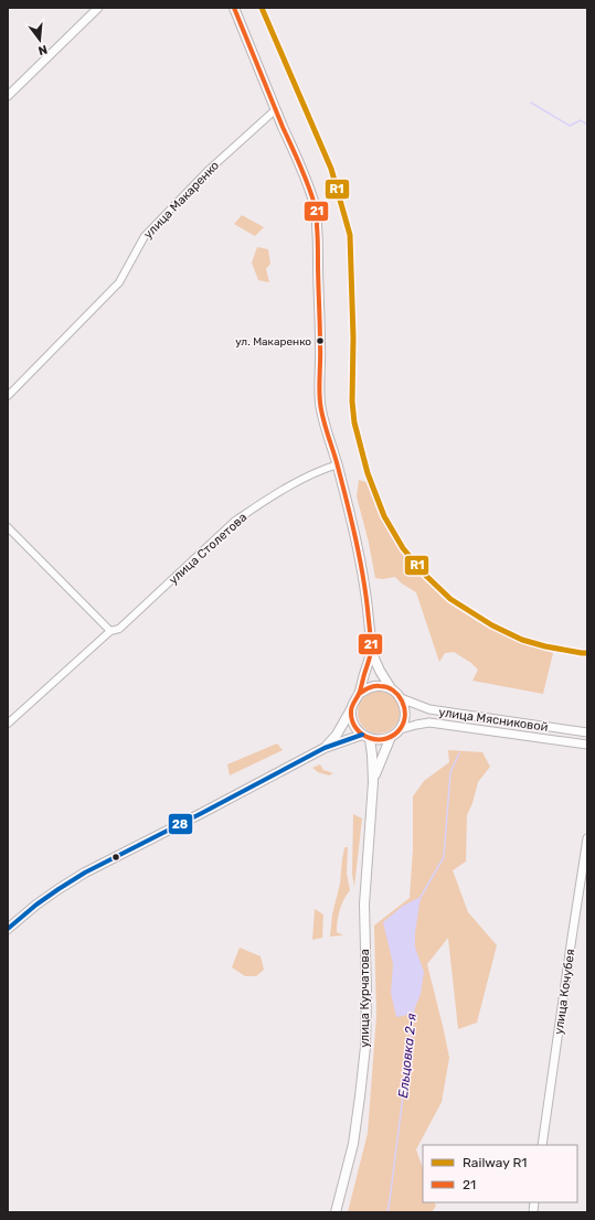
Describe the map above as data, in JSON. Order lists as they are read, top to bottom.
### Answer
{
  "streets": {
    "main road": ["улица Курчатова"],
    "street": [
      "улица Макаренко",
      "улица Столетова",
      "улица Мясниковой",
      "улица Кочубея"
    ]
  },
  "water": ["Ельцовка 2-я"],
  "places": ["ул. Макаренко"],
  "lines": ["rail line R1", "transit line 21", "transit line 28"],
  "legend": ["Railway R1", "21"],
  "north": "bottom"
}
